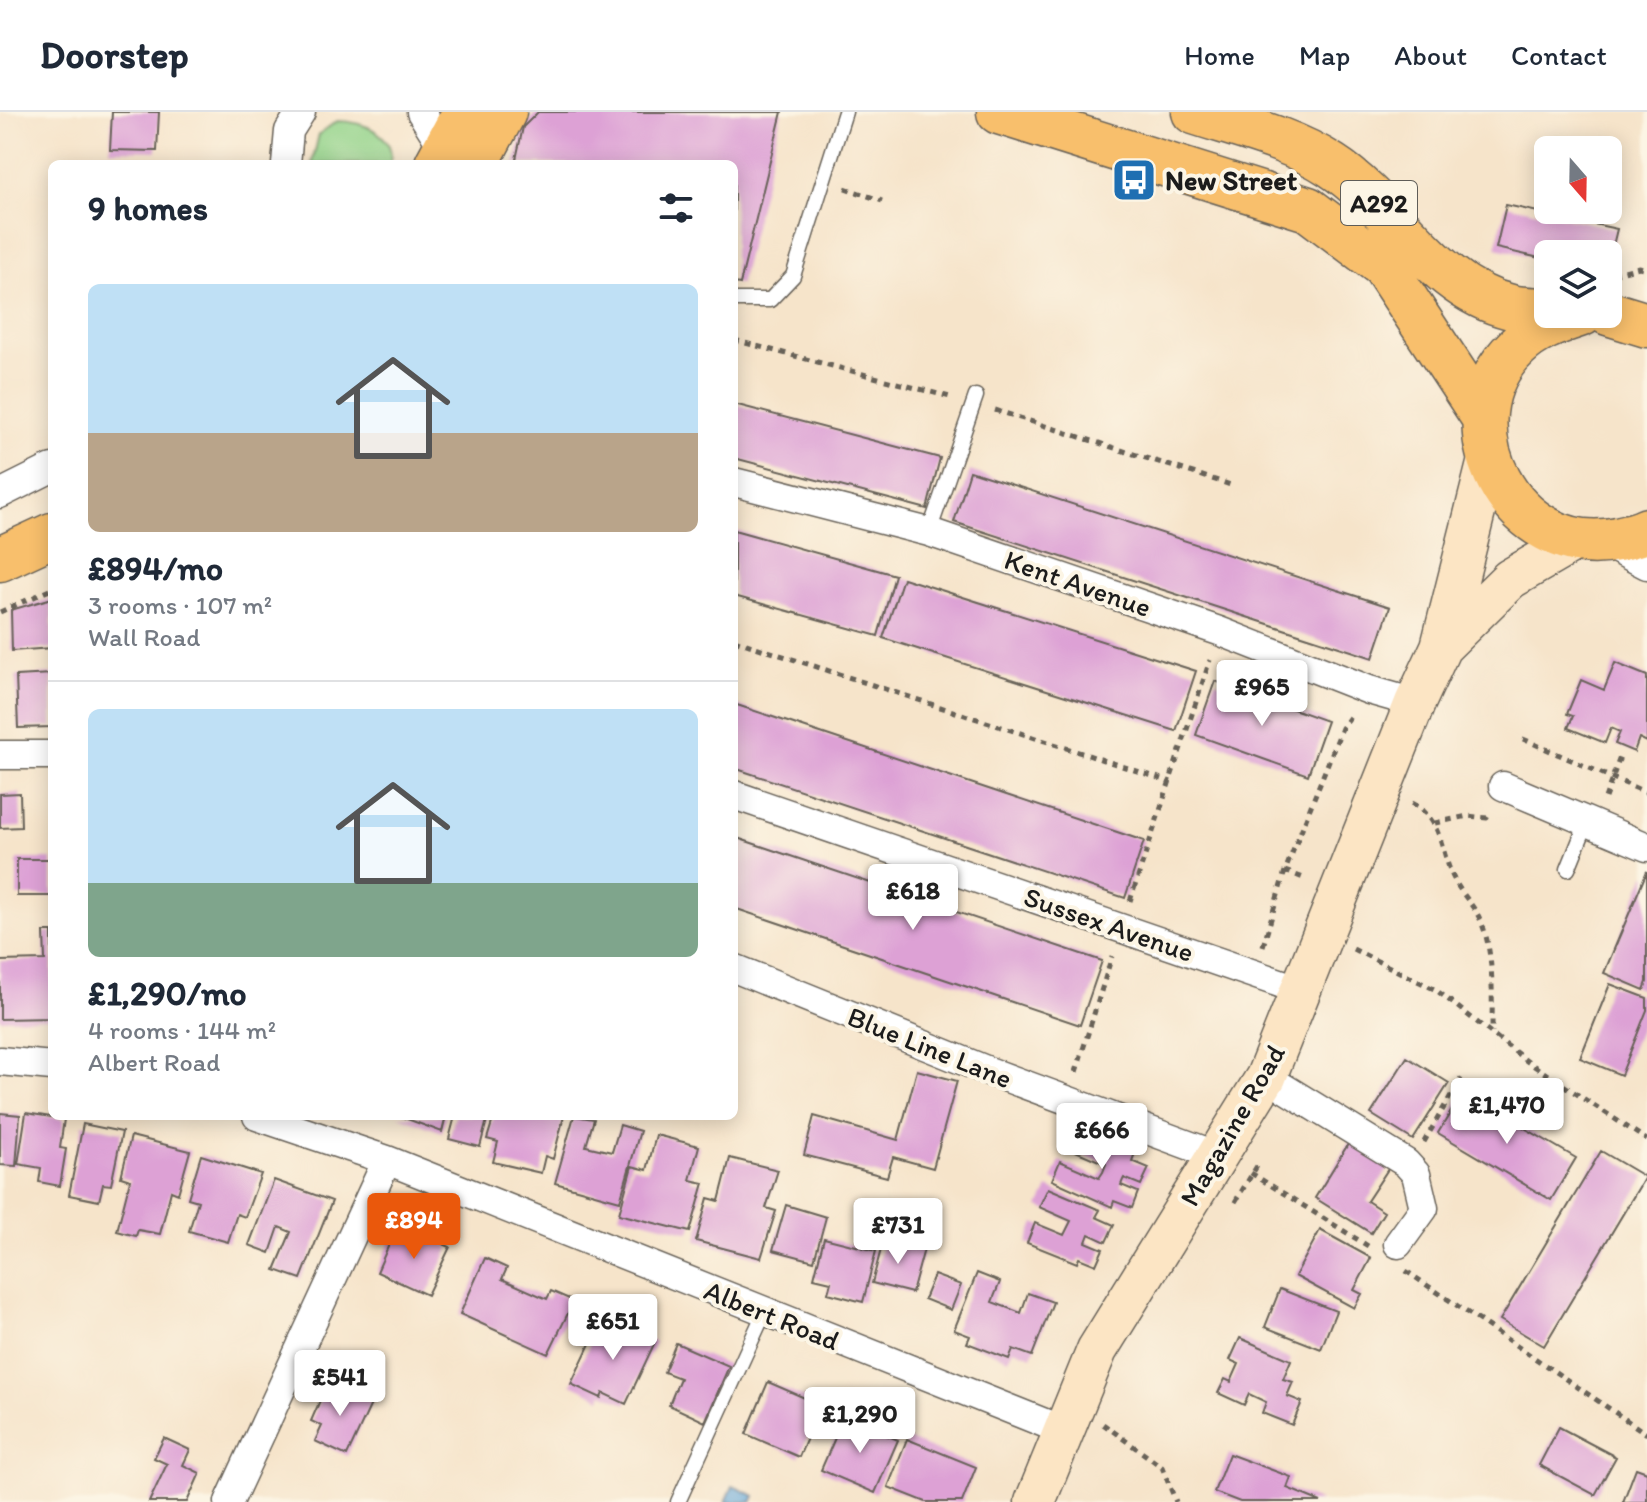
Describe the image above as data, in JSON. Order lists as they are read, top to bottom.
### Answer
{
  "streets": {
    "main road": ["A292"],
    "street": [
      "Kent Avenue",
      "Sussex Avenue",
      "Blue Line Lane",
      "Magazine Road",
      "Albert Road"
    ]
  },
  "crossings": [
    ["Kent Avenue", "Magazine Road"],
    ["Sussex Avenue", "Magazine Road"],
    ["Blue Line Lane", "Magazine Road"],
    ["Magazine Road", "Albert Road"]
  ],
  "places": {
    "bus stop": ["New Street"]
  },
  "north": "bottom",
  "page": {
    "header": "Doorstep",
    "nav": [
      "Home",
      "Map",
      "About",
      "Contact"
    ],
    "heading": "9 homes",
    "list": [
      {
        "name": "£894/mo",
        "note": "3 rooms · 107 m² · Wall Road"
      },
      {
        "name": "£1,290/mo",
        "note": "4 rooms · 144 m² · Albert Road"
      }
    ],
    "price": [
      "£965",
      "£618",
      "£1,470",
      "£666",
      "£894",
      "£731",
      "£651",
      "£541",
      "£1,290"
    ]
  }
}
